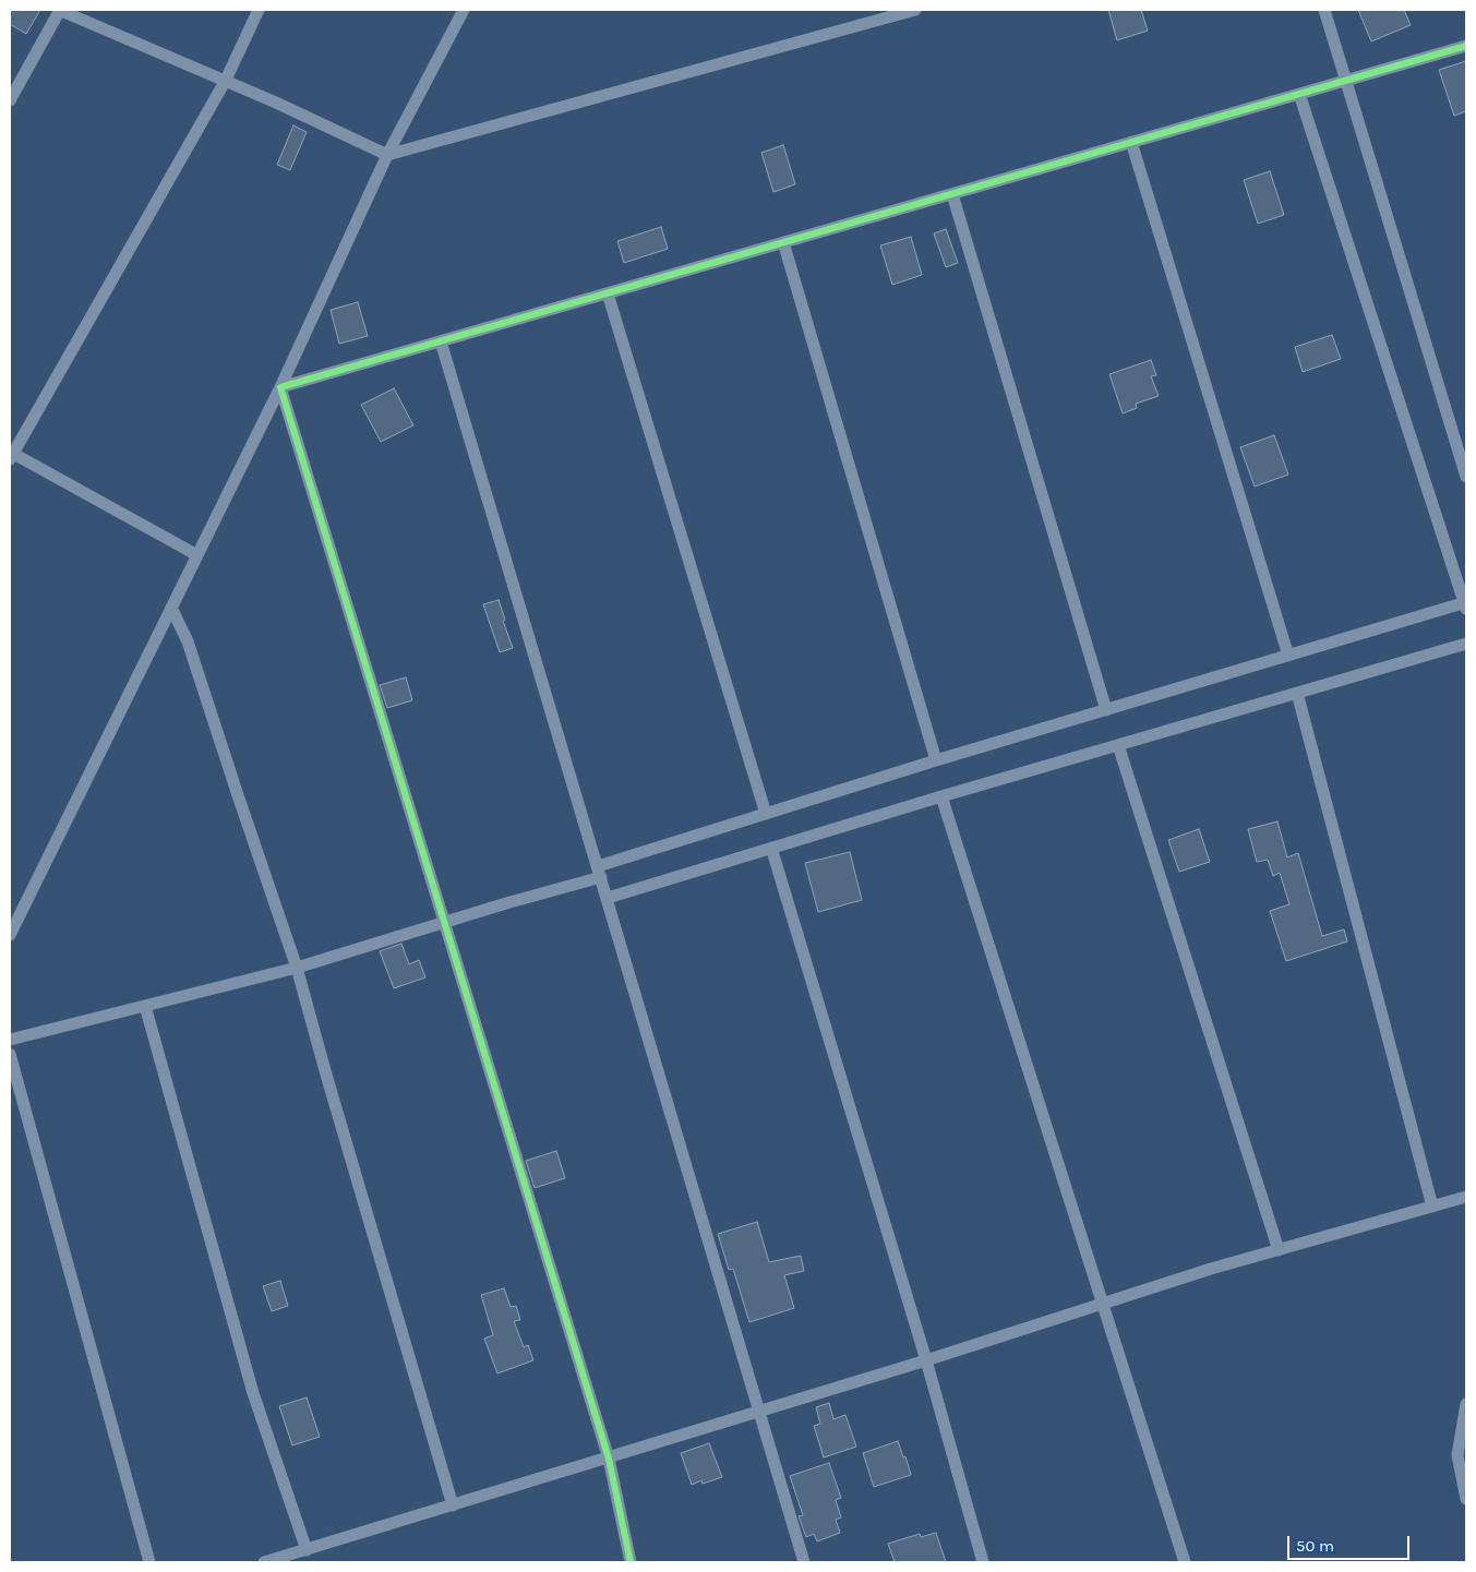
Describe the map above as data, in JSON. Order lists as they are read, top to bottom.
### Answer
{
  "scale_bar": "50 m"
}
